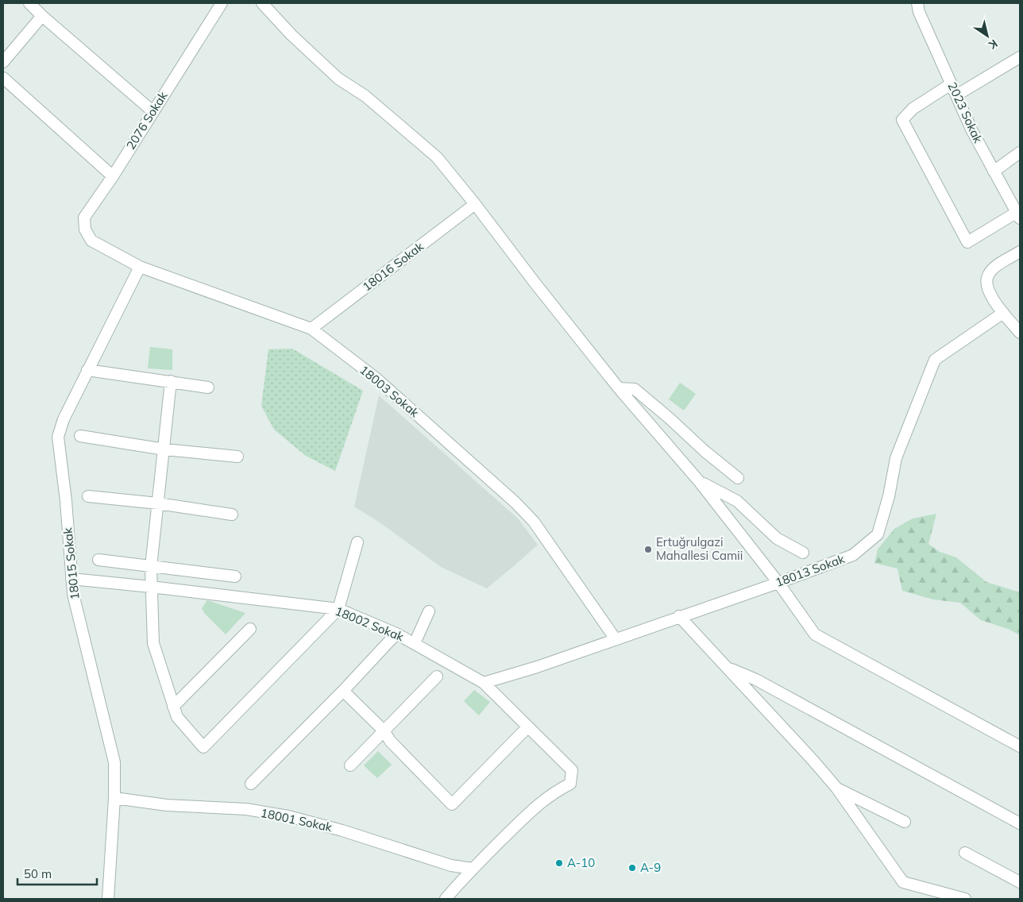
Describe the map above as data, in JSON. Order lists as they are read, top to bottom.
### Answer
{
  "streets": {
    "street": [
      "2023 Sokak",
      "2076 Sokak",
      "18016 Sokak",
      "18003 Sokak",
      "18015 Sokak",
      "18013 Sokak",
      "18002 Sokak",
      "18001 Sokak"
    ]
  },
  "crossings": [
    ["2076 Sokak", "18003 Sokak"],
    ["18016 Sokak", "18003 Sokak"],
    ["18003 Sokak", "18015 Sokak"],
    ["18003 Sokak", "18013 Sokak"],
    ["18015 Sokak", "18002 Sokak"],
    ["18015 Sokak", "18001 Sokak"],
    ["18013 Sokak", "18002 Sokak"],
    ["18002 Sokak", "18001 Sokak"]
  ],
  "places": ["Ertuğrulgazi Mahallesi Camii", "A-10", "A-9"],
  "scale_bar": "50 m",
  "north": "bottom right"
}
